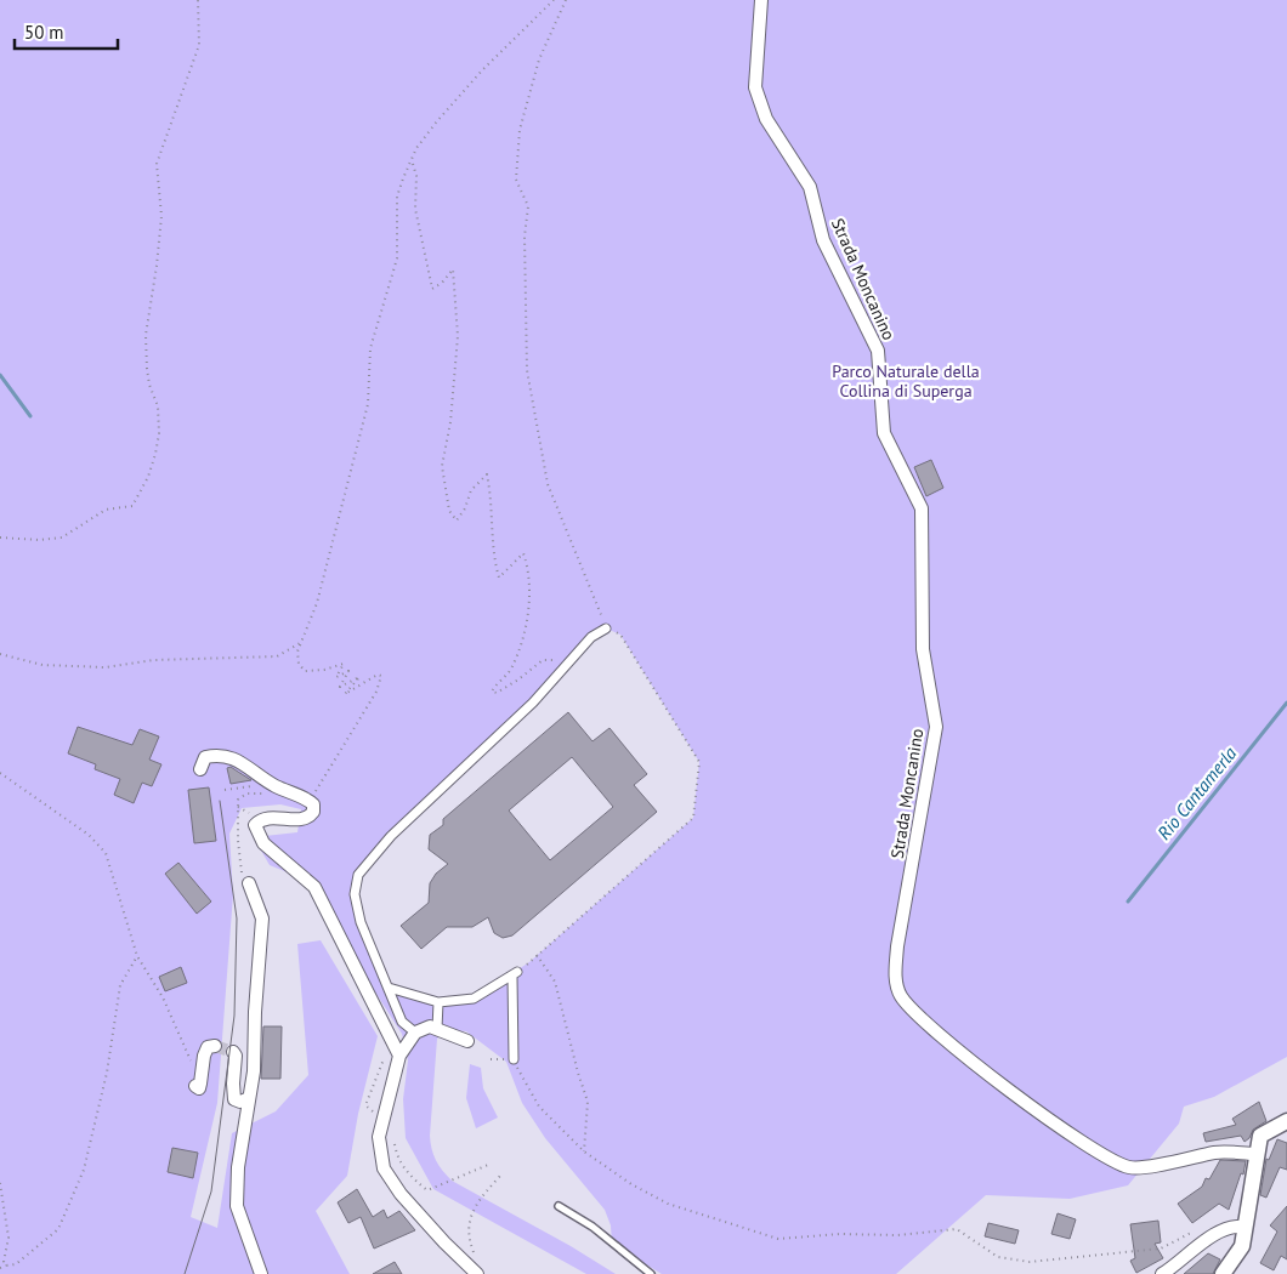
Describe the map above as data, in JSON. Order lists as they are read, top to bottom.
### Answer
{
  "streets": {
    "street": ["Strada Moncanino"]
  },
  "water": ["Rio Cantamerla"],
  "parks": ["Parco Naturale della Collina di Superga"],
  "scale_bar": "50 m"
}
